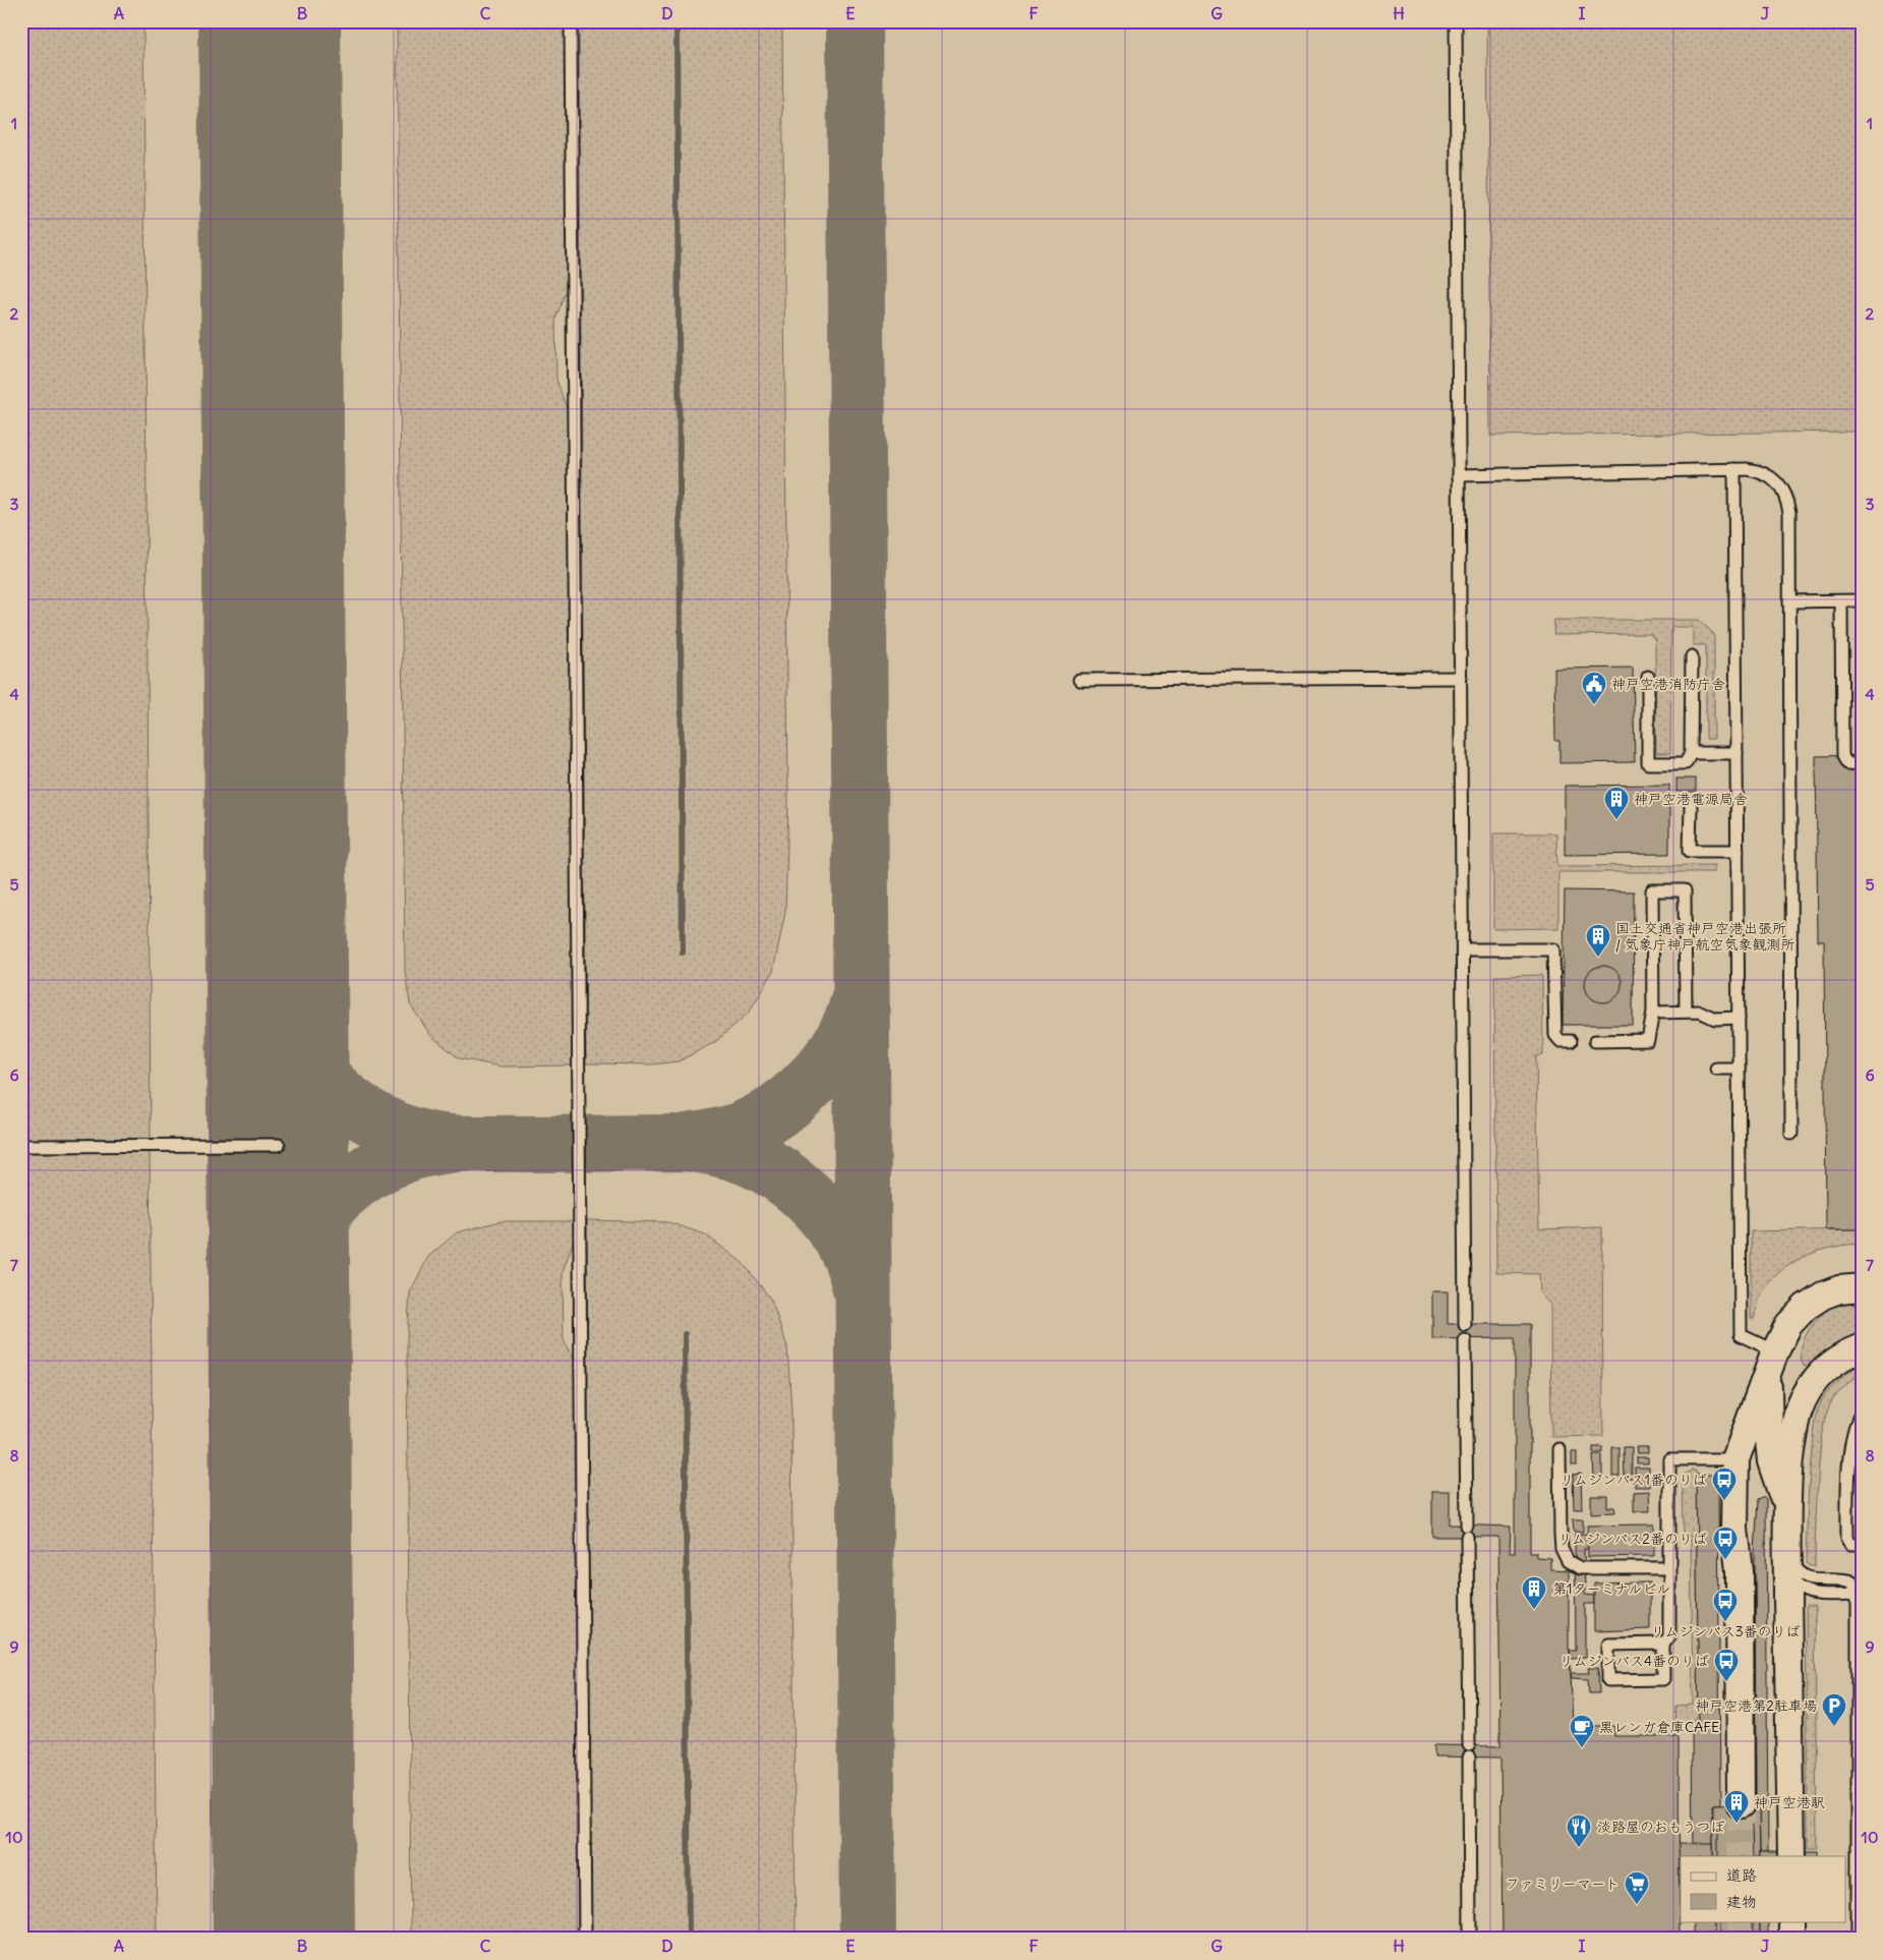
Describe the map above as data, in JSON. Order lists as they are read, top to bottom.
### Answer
{
  "places": {
    "public building": ["神戸空港消防庁舎"],
    "building": [
      "神戸空港電源局舎",
      "国土交通省神戸空港出張所 / 気象庁神戸航空気象観測所",
      "第1ターミナルビル",
      "神戸空港駅"
    ],
    "bus stop": [
      "リムジンバス1番のりば",
      "リムジンバス2番のりば",
      "リムジンバス3番のりば",
      "リムジンバス4番のりば"
    ],
    "parking": ["神戸空港第2駐車場"],
    "cafe": ["黒レンガ倉庫CAFE"],
    "restaurant": ["淡路屋のおもうつぼ"],
    "supermarket": ["ファミリーマート"]
  },
  "legend": ["道路", "建物"],
  "grid": {
    "columns": [
      "A",
      "B",
      "C",
      "D",
      "E",
      "F",
      "G",
      "H",
      "I",
      "J"
    ],
    "rows": [
      "1",
      "2",
      "3",
      "4",
      "5",
      "6",
      "7",
      "8",
      "9",
      "10"
    ]
  }
}
